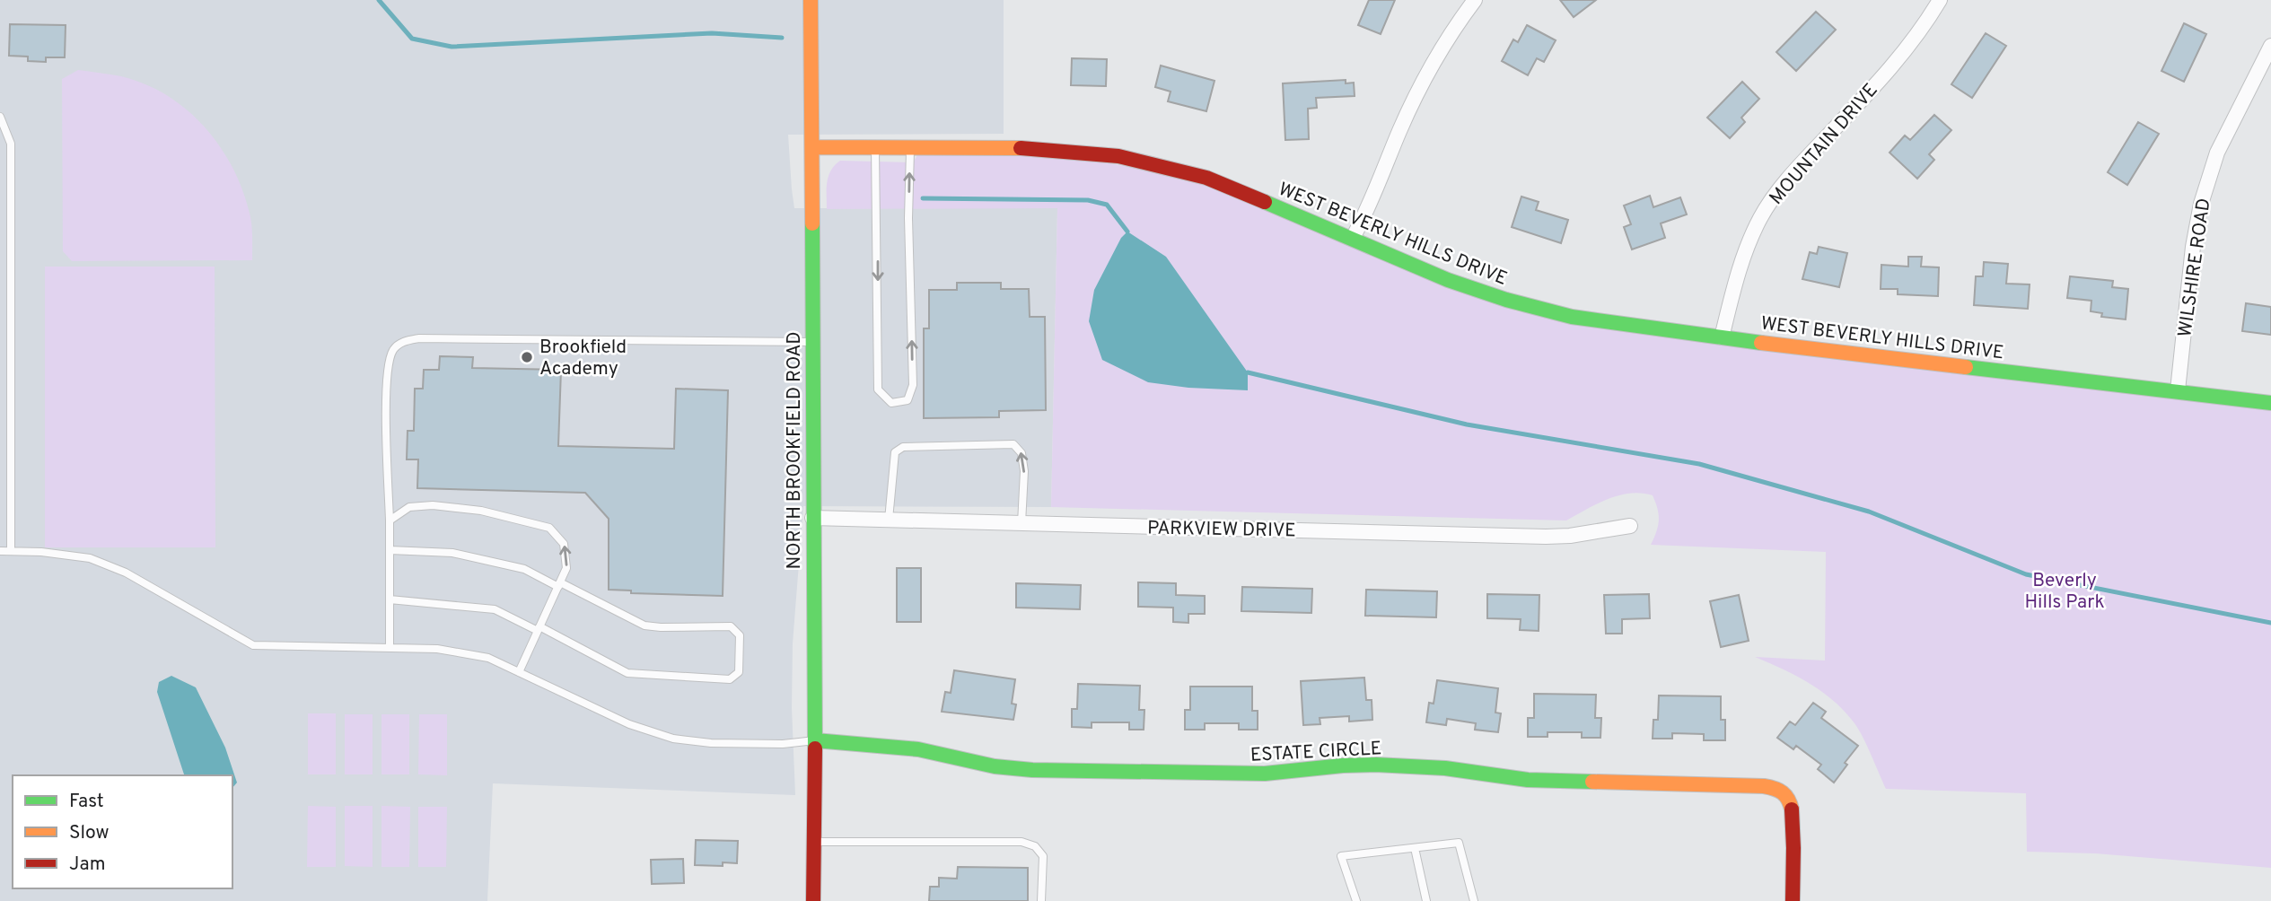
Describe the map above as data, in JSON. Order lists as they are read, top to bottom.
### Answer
{
  "streets": {
    "street": [
      "MOUNTAIN DRIVE",
      "WEST BEVERLY HILLS DRIVE",
      "WILSHIRE ROAD",
      "NORTH BROOKFIELD ROAD",
      "PARKVIEW DRIVE",
      "ESTATE CIRCLE"
    ]
  },
  "crossings": [
    ["MOUNTAIN DRIVE", "WEST BEVERLY HILLS DRIVE"],
    ["WEST BEVERLY HILLS DRIVE", "WILSHIRE ROAD"],
    ["WEST BEVERLY HILLS DRIVE", "NORTH BROOKFIELD ROAD"],
    ["NORTH BROOKFIELD ROAD", "PARKVIEW DRIVE"],
    ["NORTH BROOKFIELD ROAD", "ESTATE CIRCLE"]
  ],
  "parks": ["Beverly Hills Park"],
  "places": ["Brookfield Academy"],
  "legend": ["Fast", "Slow", "Jam"]
}
